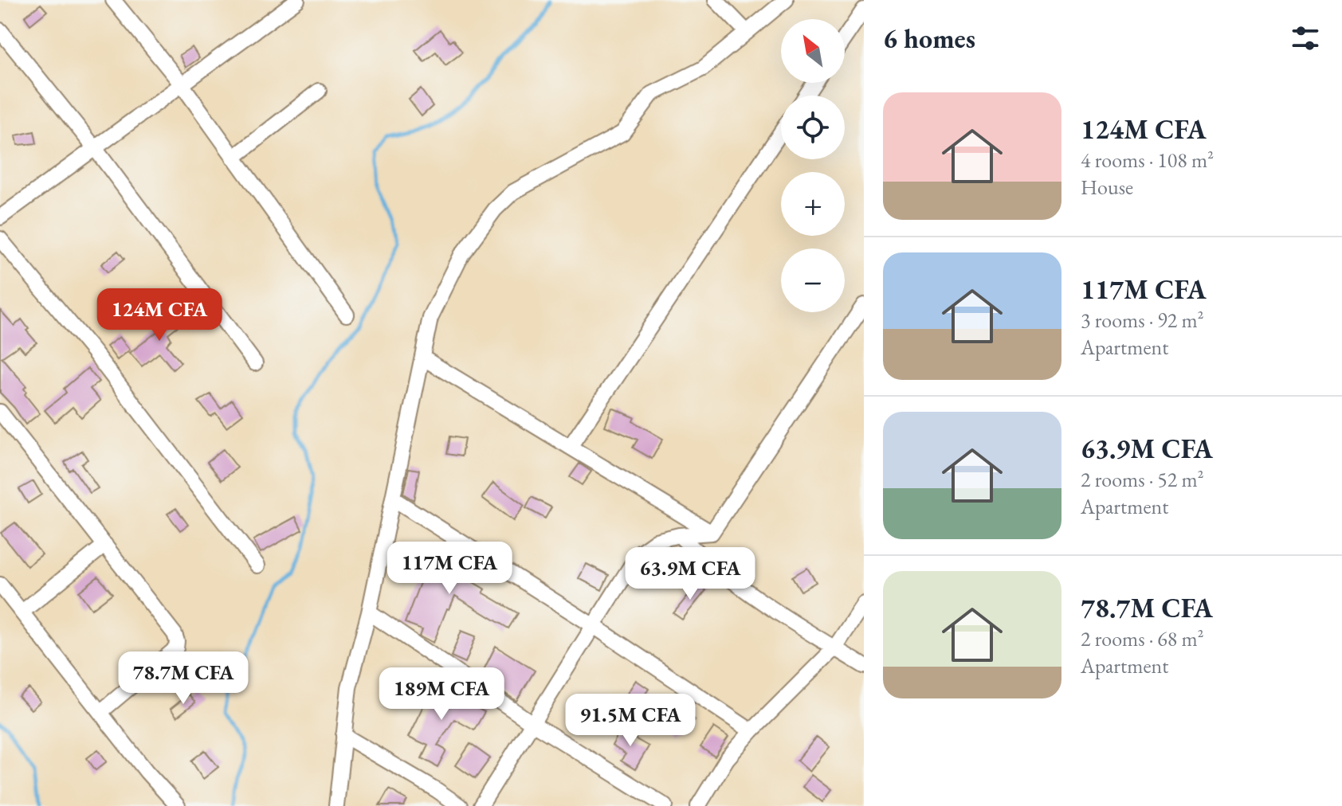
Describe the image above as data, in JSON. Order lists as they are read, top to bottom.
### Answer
{
  "north": "top left",
  "page": {
    "heading": "6 homes",
    "map_buttons": ["+", "−"],
    "list": [
      {
        "name": "124M CFA",
        "note": "4 rooms · 108 m² · House"
      },
      {
        "name": "117M CFA",
        "note": "3 rooms · 92 m² · Apartment"
      },
      {
        "name": "63.9M CFA",
        "note": "2 rooms · 52 m² · Apartment"
      },
      {
        "name": "78.7M CFA",
        "note": "2 rooms · 68 m² · Apartment"
      }
    ],
    "price": [
      "124M CFA",
      "117M CFA",
      "63.9M CFA",
      "78.7M CFA",
      "189M CFA",
      "91.5M CFA"
    ]
  }
}
